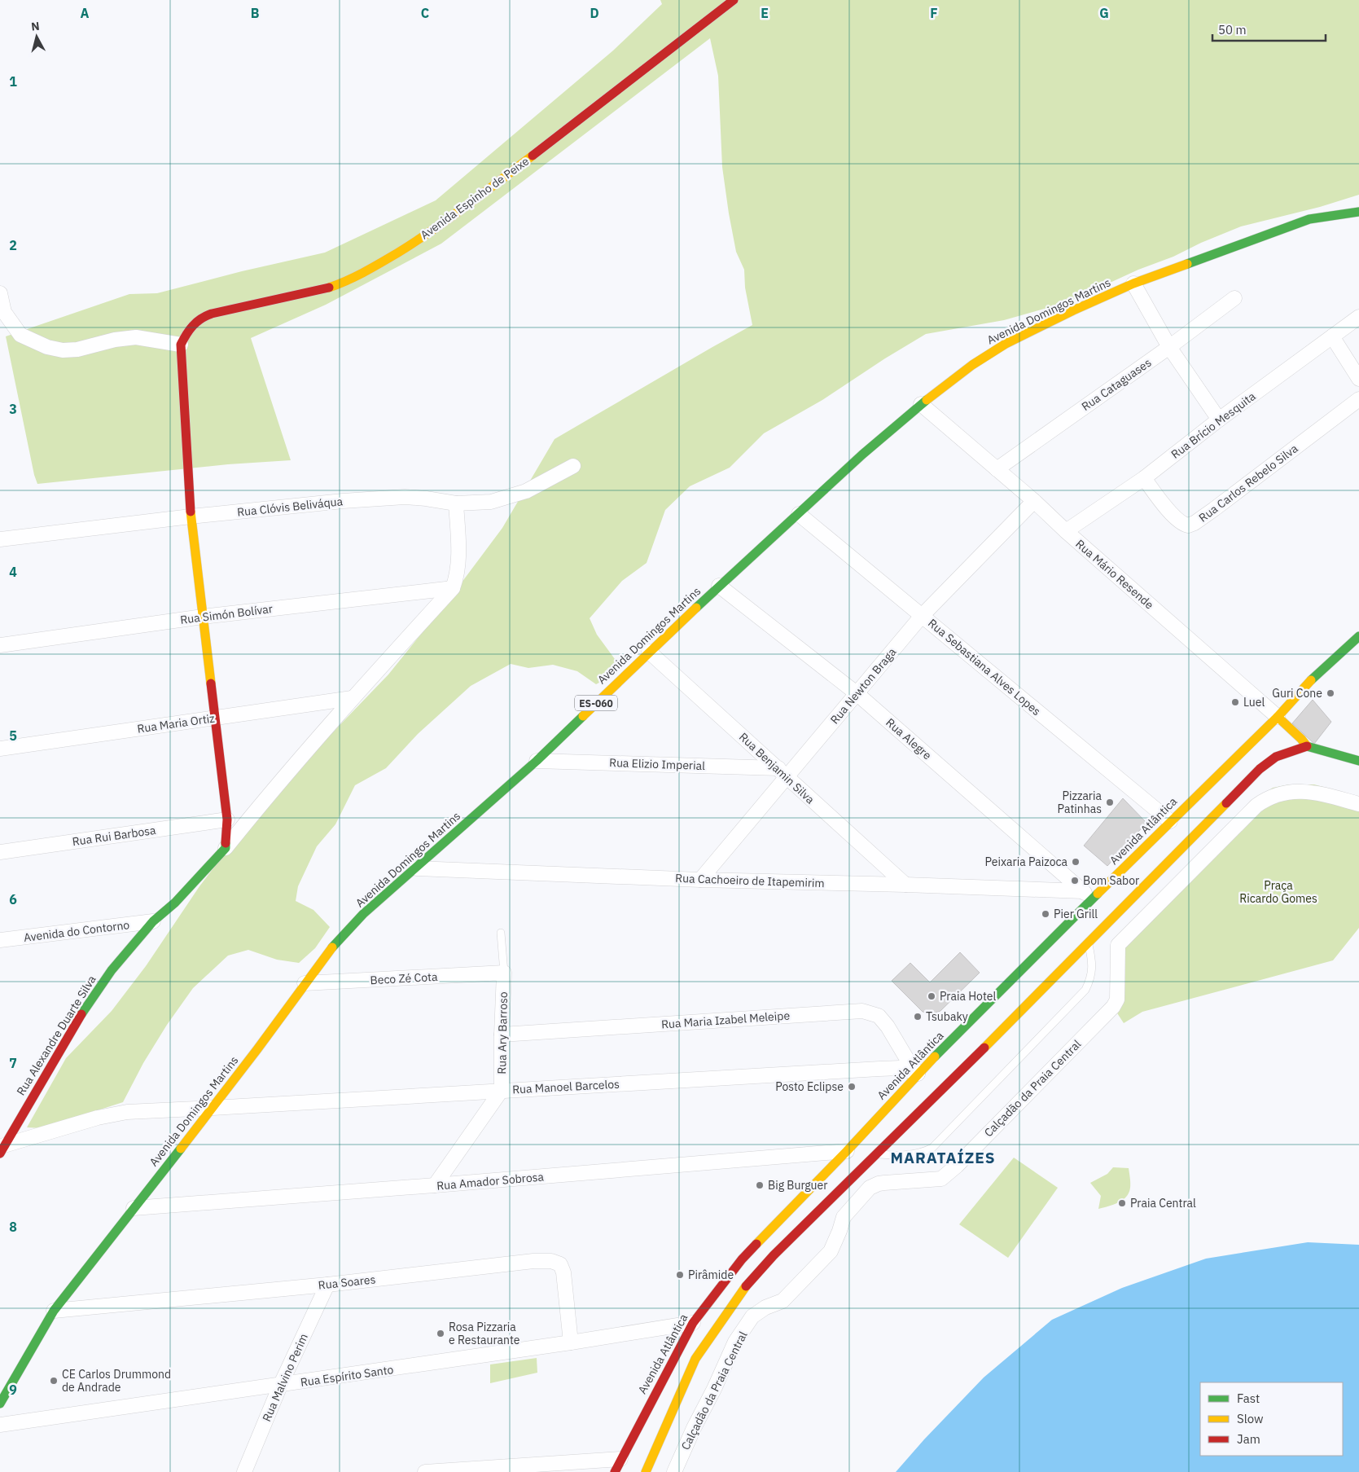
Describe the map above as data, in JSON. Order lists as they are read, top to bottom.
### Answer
{
  "streets": {
    "street": [
      "Avenida Espinho de Peixe",
      "Avenida Domingos Martins",
      "Rua Cataguases",
      "Rua Brício Mesquita",
      "Rua Carlos Rebelo Silva",
      "Rua Clóvis Beliváqua",
      "Rua Mário Resende",
      "Rua Simón Bolívar",
      "Rua Sebastiana Alves Lopes",
      "Rua Newton Braga",
      "ES-060",
      "Rua Maria Ortiz",
      "Rua Alegre",
      "Rua Elizio Imperial",
      "Rua Benjamin Silva",
      "Avenida Atlântica",
      "Rua Rui Barbosa",
      "Rua Cachoeiro de Itapemirim",
      "Avenida do Contorno",
      "Beco Zé Cota",
      "Rua Maria Izabel Meleipe",
      "Rua Ary Barroso",
      "Rua Alexandre Duarte Silva",
      "Rua Manoel Barcelos",
      "Calçadão da Praia Central",
      "Rua Amador Sobrosa",
      "Rua Soares",
      "Rua Espírito Santo",
      "Rua Malvino Perim"
    ]
  },
  "crossings": [
    ["Avenida Domingos Martins", "Rua Mário Resende"],
    ["Avenida Domingos Martins", "Rua Sebastiana Alves Lopes"],
    ["Avenida Domingos Martins", "Rua Alegre"],
    ["Avenida Domingos Martins", "Rua Elizio Imperial"],
    ["Avenida Domingos Martins", "Rua Benjamin Silva"],
    ["Avenida Domingos Martins", "Rua Cachoeiro de Itapemirim"],
    ["Avenida Domingos Martins", "Beco Zé Cota"],
    ["Avenida Domingos Martins", "Rua Manoel Barcelos"],
    ["Avenida Domingos Martins", "Rua Amador Sobrosa"],
    ["Avenida Domingos Martins", "Rua Soares"],
    ["Rua Cataguases", "Rua Mário Resende"],
    ["Rua Brício Mesquita", "Rua Carlos Rebelo Silva"],
    ["Rua Brício Mesquita", "Rua Mário Resende"],
    ["Rua Mário Resende", "Rua Newton Braga"],
    ["Rua Mário Resende", "Avenida Atlântica"],
    ["Rua Sebastiana Alves Lopes", "Rua Newton Braga"],
    ["Rua Sebastiana Alves Lopes", "Avenida Atlântica"],
    ["Rua Newton Braga", "Rua Alegre"],
    ["Rua Newton Braga", "Rua Elizio Imperial"],
    ["Rua Newton Braga", "Rua Benjamin Silva"],
    ["Rua Newton Braga", "Rua Cachoeiro de Itapemirim"],
    ["Rua Alegre", "Avenida Atlântica"],
    ["Rua Alegre", "Rua Cachoeiro de Itapemirim"],
    ["Rua Elizio Imperial", "Rua Benjamin Silva"],
    ["Rua Benjamin Silva", "Rua Cachoeiro de Itapemirim"],
    ["Avenida Atlântica", "Rua Cachoeiro de Itapemirim"],
    ["Avenida Atlântica", "Rua Maria Izabel Meleipe"],
    ["Avenida Atlântica", "Rua Manoel Barcelos"],
    ["Avenida Atlântica", "Rua Amador Sobrosa"],
    ["Avenida Atlântica", "Rua Espírito Santo"],
    ["Avenida do Contorno", "Rua Alexandre Duarte Silva"],
    ["Beco Zé Cota", "Rua Ary Barroso"],
    ["Rua Maria Izabel Meleipe", "Rua Ary Barroso"],
    ["Rua Maria Izabel Meleipe", "Rua Manoel Barcelos"],
    ["Rua Ary Barroso", "Rua Manoel Barcelos"],
    ["Rua Ary Barroso", "Rua Amador Sobrosa"],
    ["Rua Alexandre Duarte Silva", "Rua Manoel Barcelos"],
    ["Rua Soares", "Rua Espírito Santo"],
    ["Rua Soares", "Rua Malvino Perim"],
    ["Rua Espírito Santo", "Rua Malvino Perim"]
  ],
  "districts": ["MARATAÍZES"],
  "parks": ["Praça Ricardo Gomes"],
  "places": [
    "Guri Cone",
    "Luel",
    "Pizzaria Patinhas",
    "Peixaria Paizoca",
    "Bom Sabor",
    "Pier Grill",
    "Praia Hotel",
    "Tsubaky",
    "Posto Eclipse",
    "Big Burguer",
    "Praia Central",
    "Pirâmide",
    "Rosa Pizzaria e Restaurante",
    "CE Carlos Drummond de Andrade"
  ],
  "legend": ["Fast", "Slow", "Jam"],
  "scale_bar": "50 m",
  "north": "top",
  "grid": {
    "columns": [
      "A",
      "B",
      "C",
      "D",
      "E",
      "F",
      "G"
    ],
    "rows": [
      "1",
      "2",
      "3",
      "4",
      "5",
      "6",
      "7",
      "8",
      "9"
    ]
  }
}
